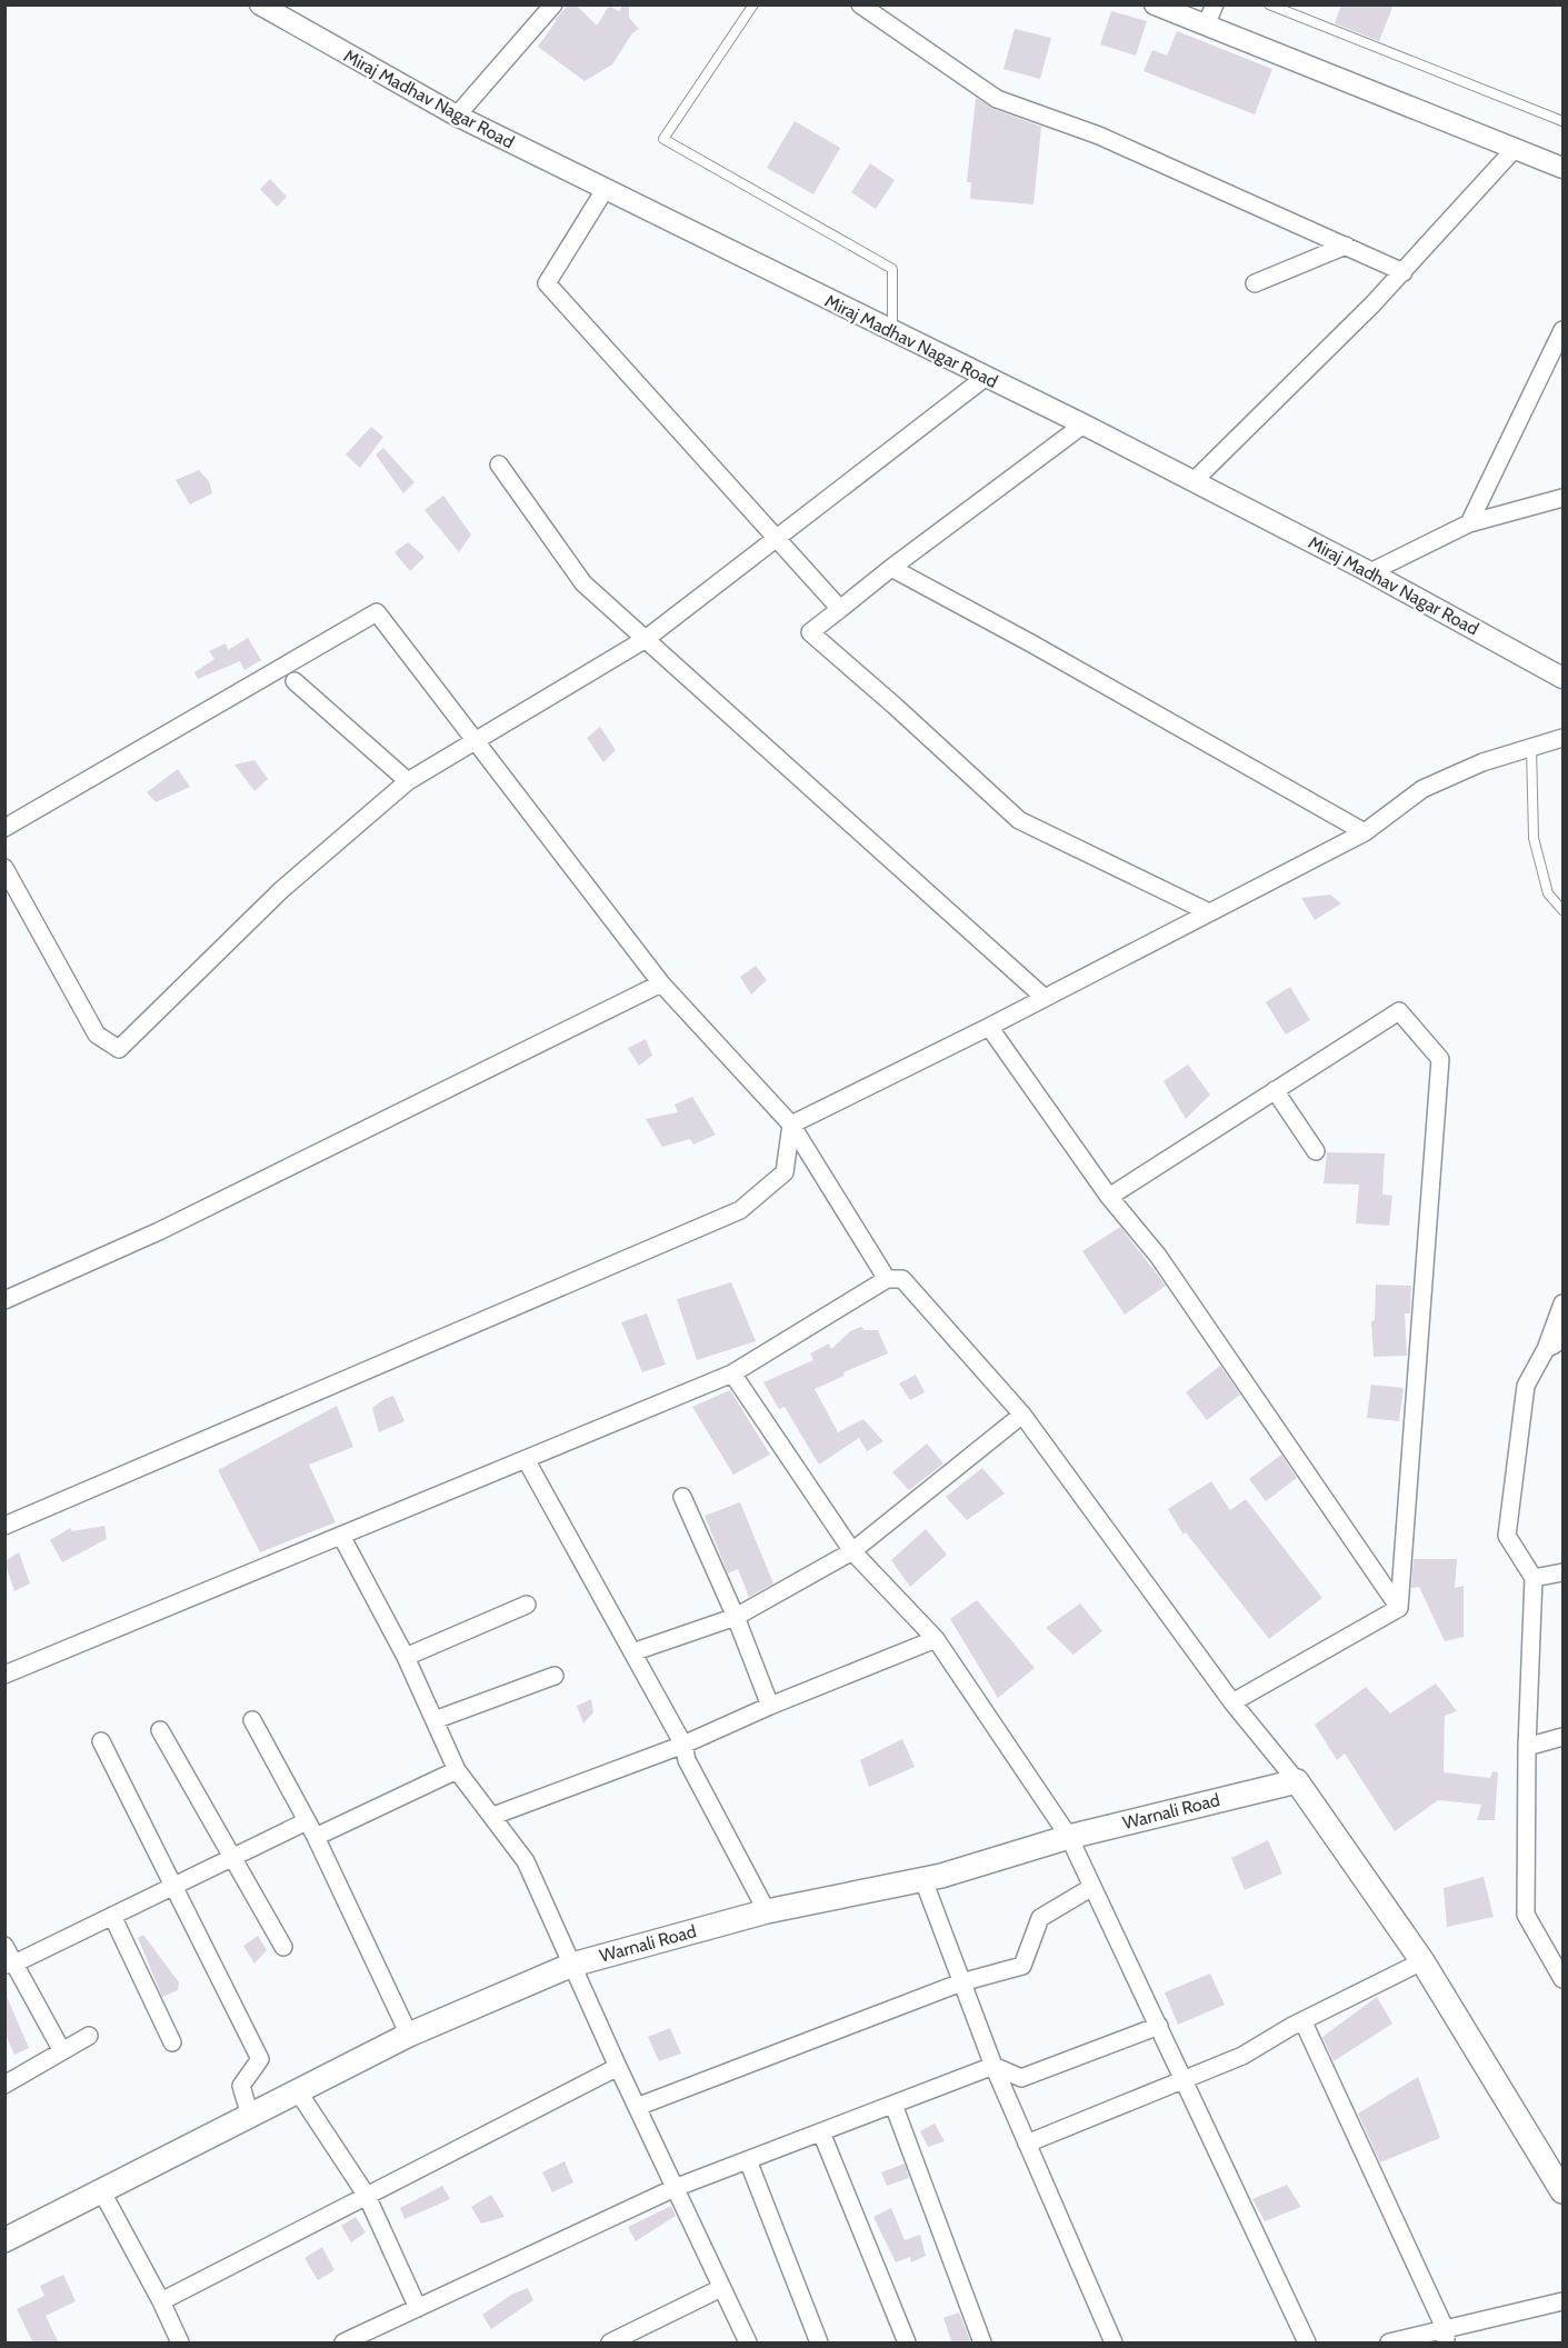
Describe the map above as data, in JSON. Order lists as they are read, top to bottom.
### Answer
{
  "streets": {
    "main road": ["Warnali Road"],
    "street": ["Miraj Madhav Nagar Road"]
  }
}
